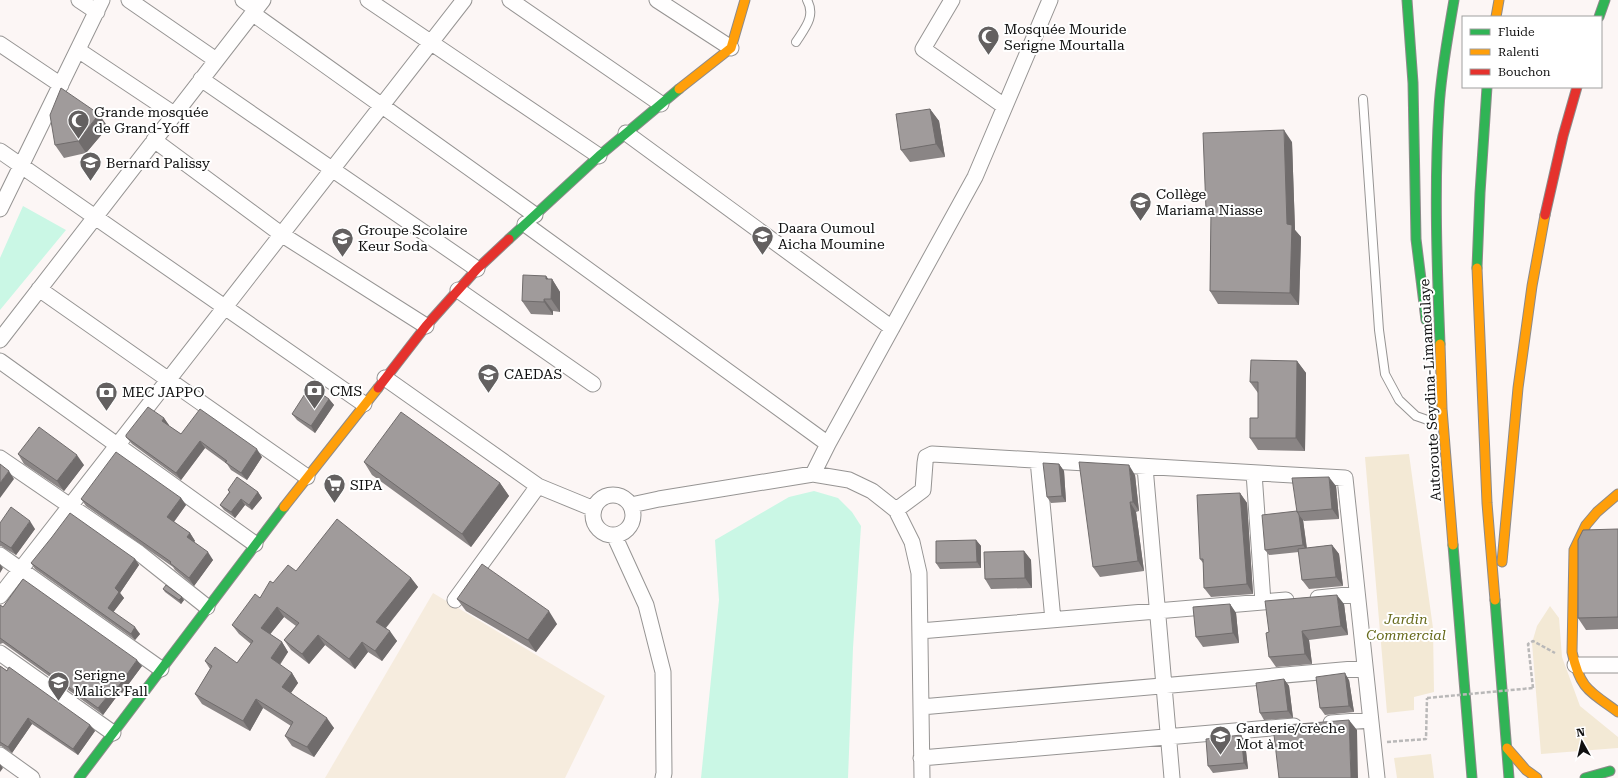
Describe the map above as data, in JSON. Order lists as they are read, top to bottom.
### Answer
{
  "streets": {
    "main road": ["Autoroute Seydina-Limamoulaye"]
  },
  "parks": ["Jardin Commercial"],
  "places": {
    "mosque": ["Mosquée Mouride Serigne Mourtalla", "Grande mosquée de Grand-Yoff"],
    "school or university": [
      "Bernard Palissy",
      "Collège Mariama Niasse",
      "Daara Oumoul Aicha Moumine",
      "Groupe Scolaire Keur Soda",
      "CAEDAS",
      "Serigne Malick Fall",
      "Garderie/crèche Mot à mot"
    ],
    "bank": ["CMS", "MEC JAPPO"],
    "supermarket": ["SIPA"]
  },
  "legend": ["Fluide", "Ralenti", "Bouchon"],
  "north": "top"
}
